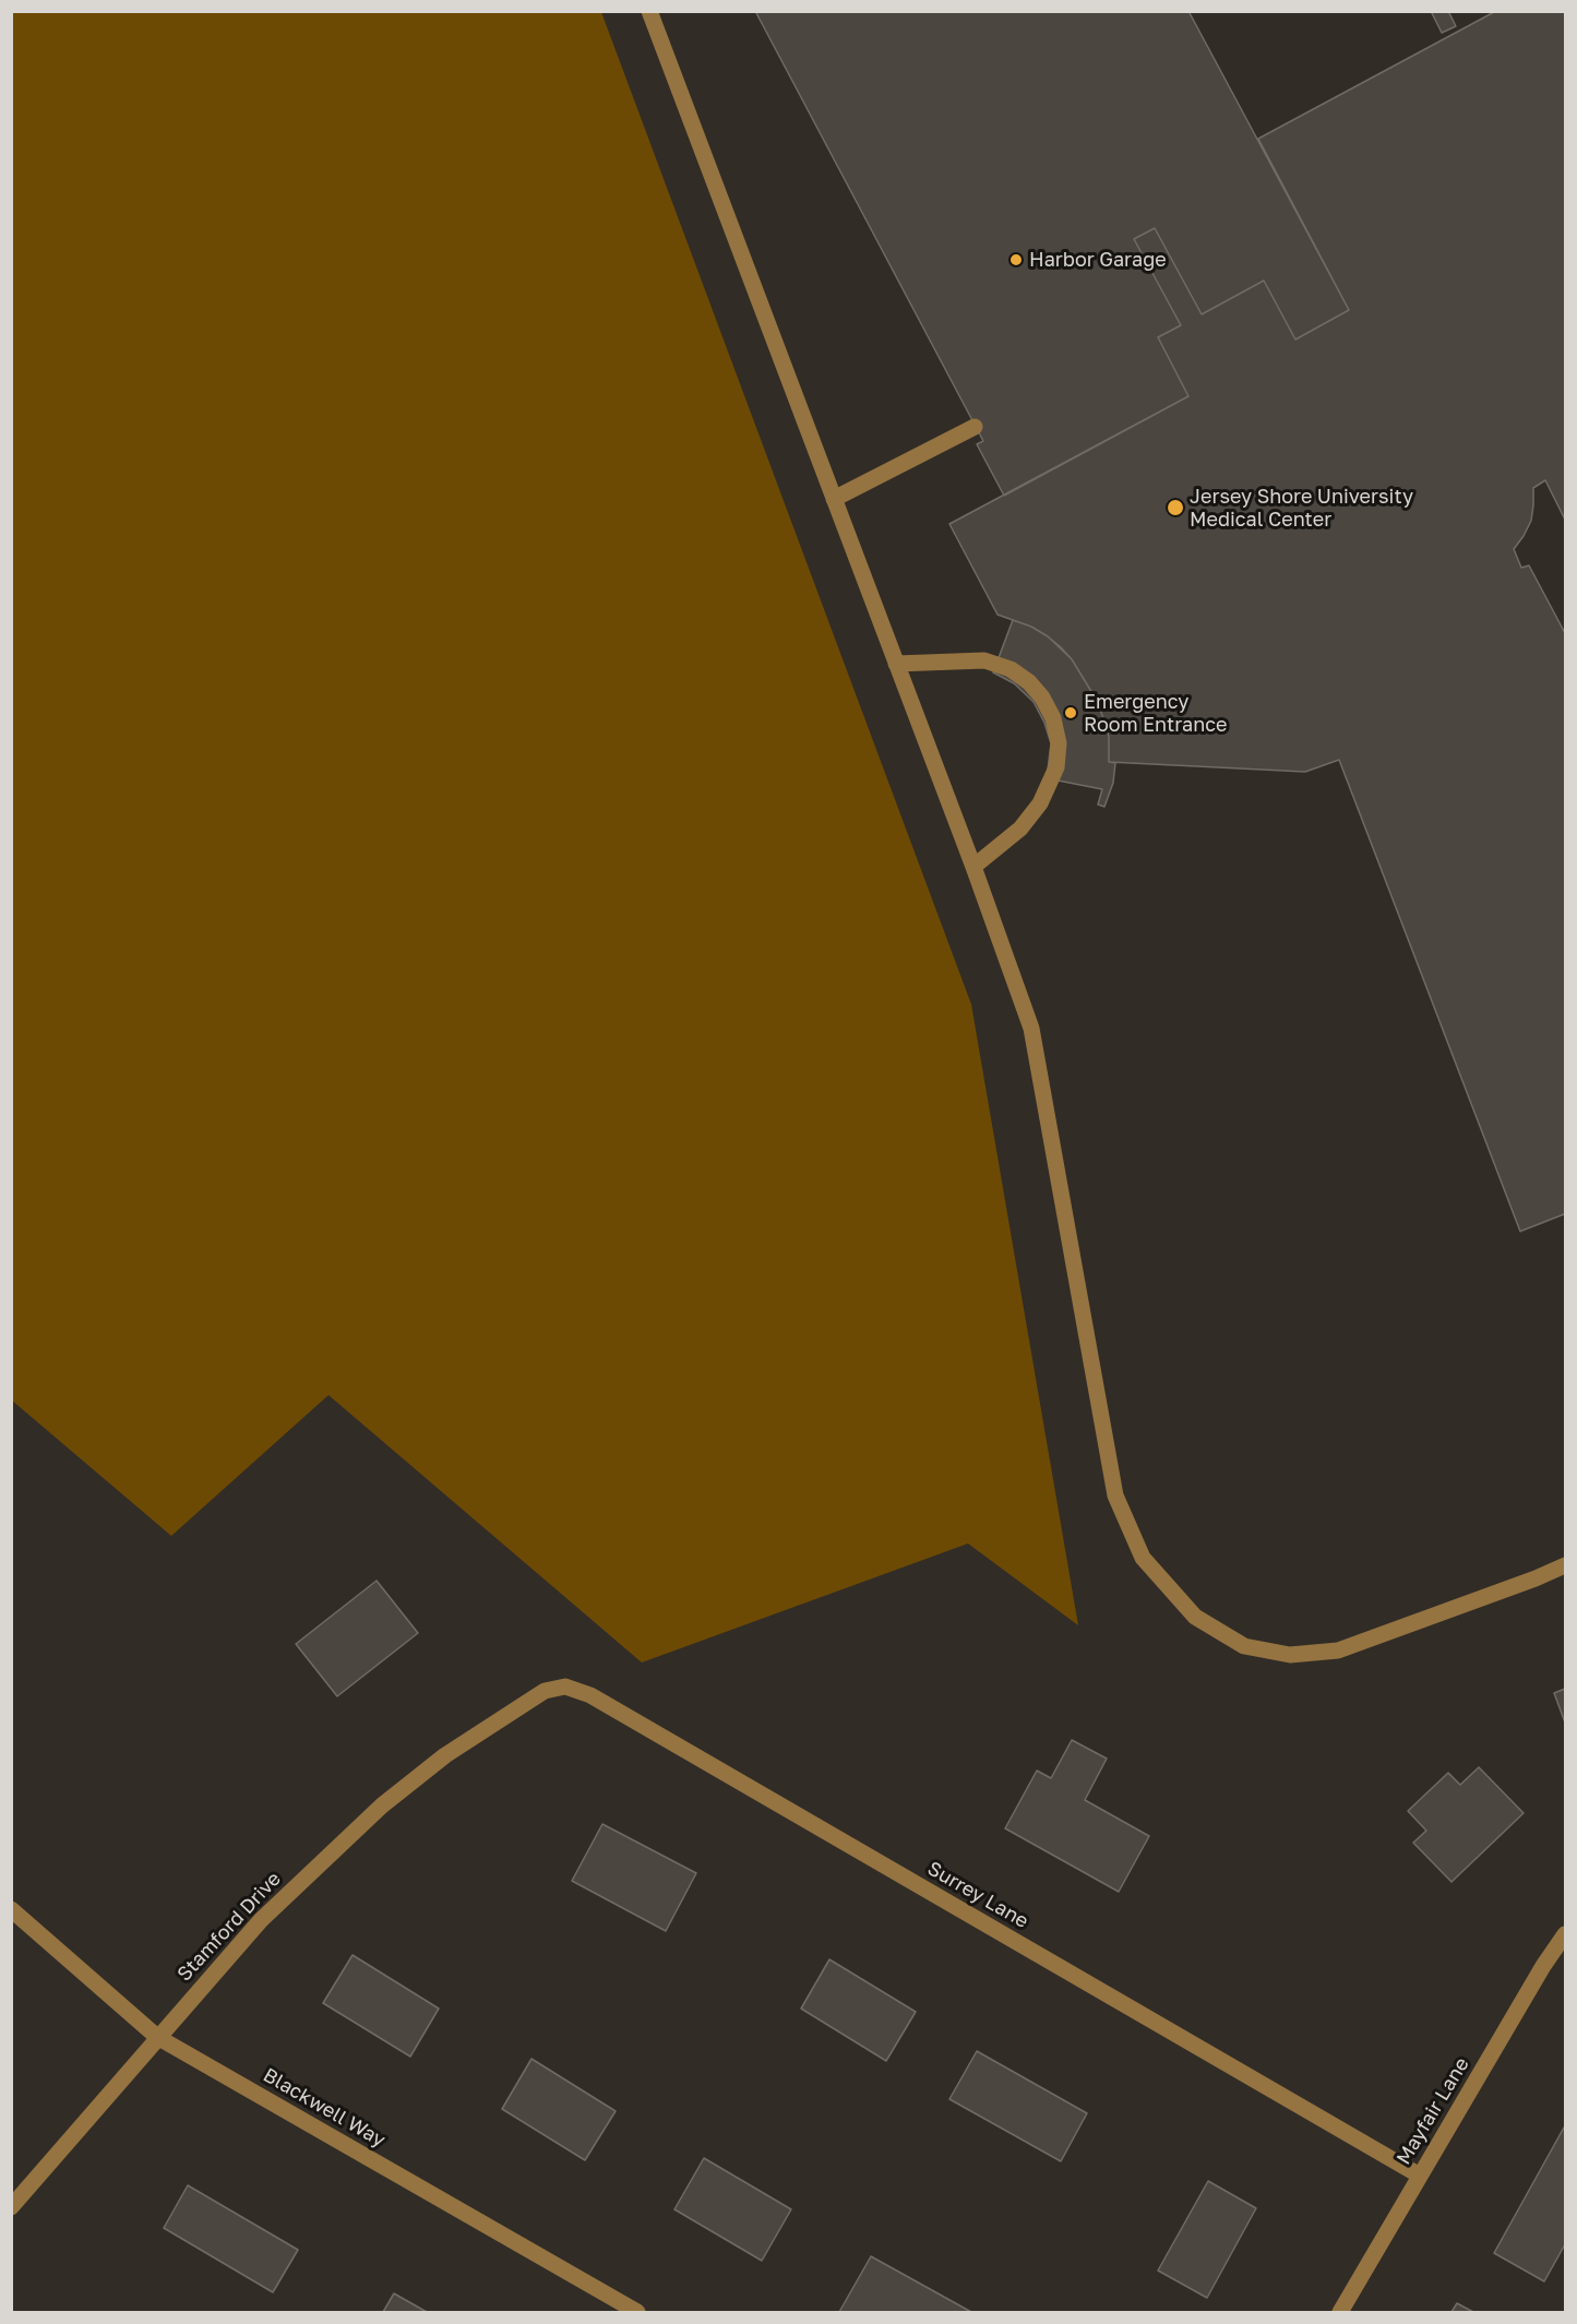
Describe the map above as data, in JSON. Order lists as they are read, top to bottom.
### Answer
{
  "streets": {
    "street": [
      "Surrey Lane",
      "Stamford Drive",
      "Blackwell Way",
      "Mayfair Lane"
    ]
  },
  "crossings": [
    ["Surrey Lane", "Stamford Drive"],
    ["Surrey Lane", "Mayfair Lane"],
    ["Stamford Drive", "Blackwell Way"]
  ],
  "places": ["Harbor Garage", "Jersey Shore University Medical Center", "Emergency Room Entrance"]
}
